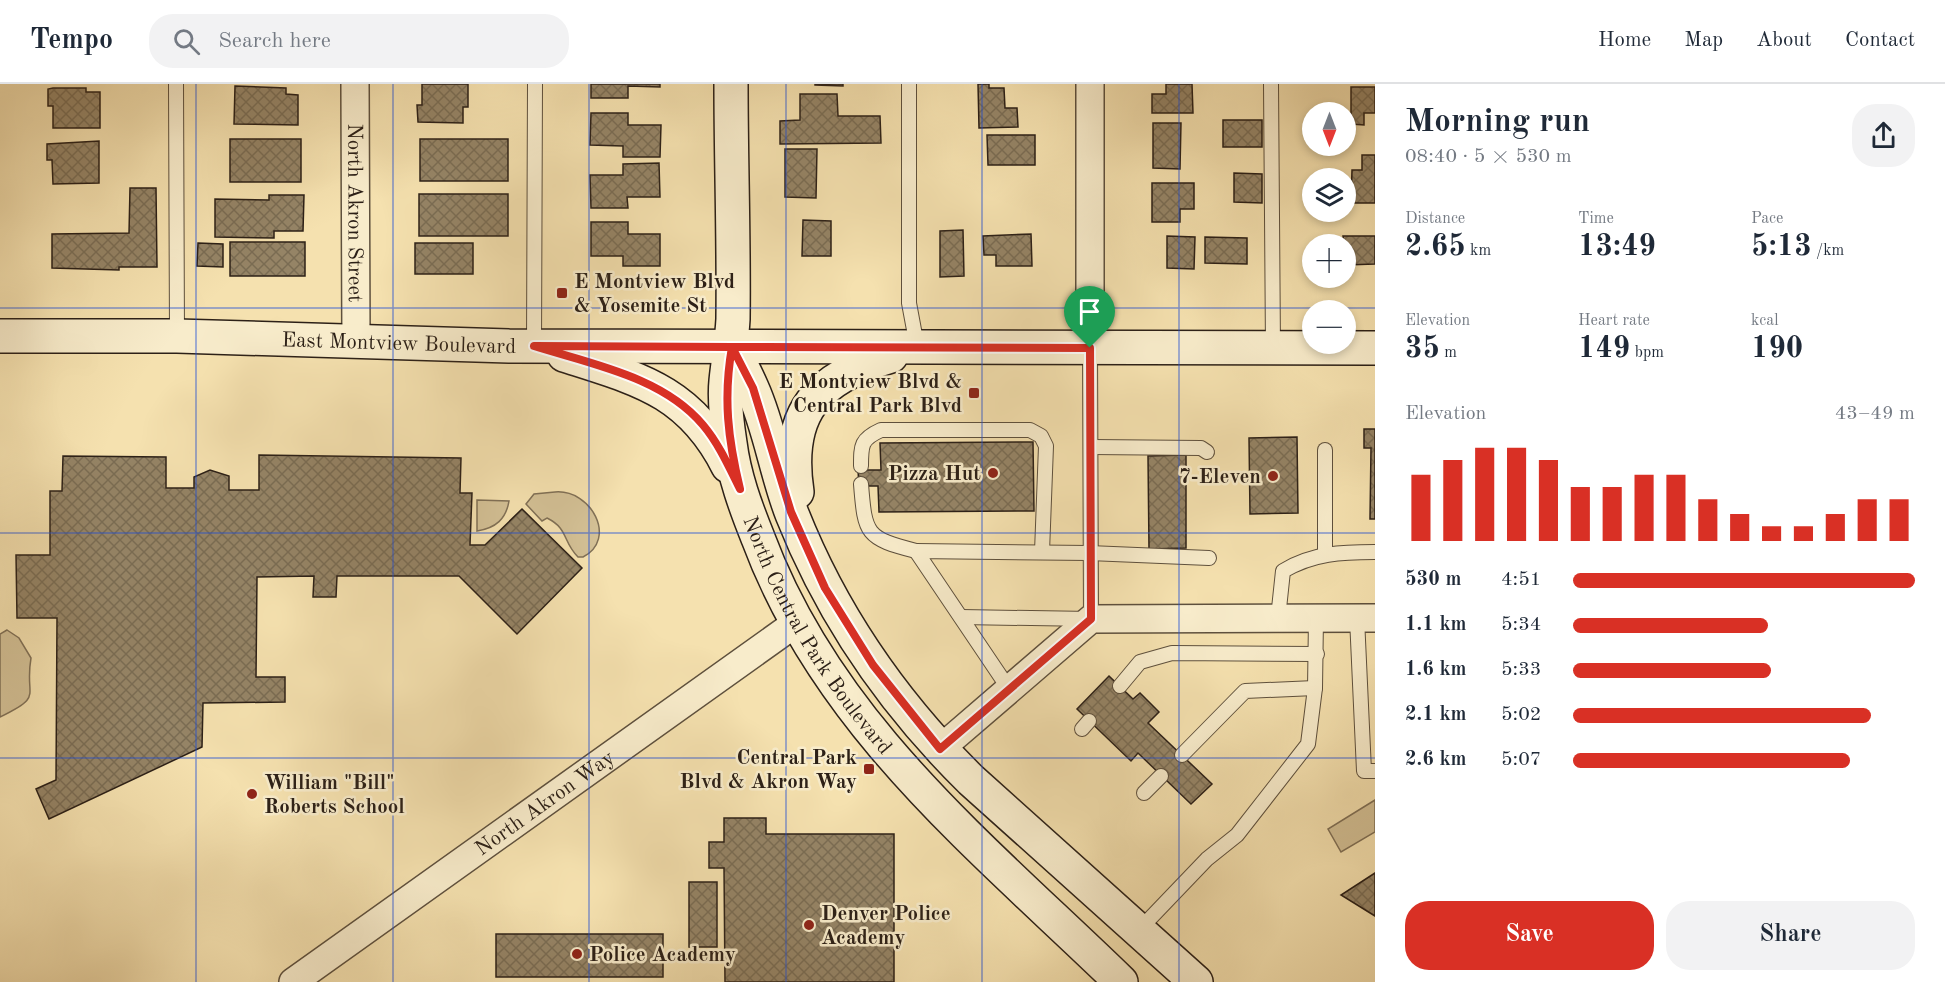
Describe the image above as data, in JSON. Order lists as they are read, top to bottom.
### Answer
{
  "streets": {
    "main road": ["East Montview Boulevard", "North Central Park Boulevard"],
    "street": ["North Akron Street", "North Akron Way"]
  },
  "crossings": [
    ["North Akron Street", "East Montview Boulevard"],
    ["East Montview Boulevard", "North Central Park Boulevard"],
    ["North Central Park Boulevard", "North Akron Way"]
  ],
  "places": {
    "transit": ["E Montview Blvd & Yosemite St", "E Montview Blvd & Central Park Blvd", "Central Park Blvd & Akron Way"],
    "other": [
      "Pizza Hut",
      "7-Eleven",
      "William \"Bill\" Roberts School",
      "Denver Police Academy",
      "Police Academy"
    ]
  },
  "north": "bottom",
  "page": {
    "header": "Tempo",
    "search": "Search here",
    "nav": [
      "Home",
      "Map",
      "About",
      "Contact"
    ],
    "heading": ["Morning run", "08:40 · 5 × 530 m"],
    "map_buttons": ["+", "−"],
    "stats": [
      ["Distance", "2.65 km"],
      ["Time", "13:49"],
      ["Pace", "5:13 /km"],
      ["Elevation", "35 m"],
      ["Heart rate", "149 bpm"],
      ["kcal", "190"]
    ],
    "chart": ["Elevation", "43–49 m"],
    "list": [
      {
        "name": "530 m",
        "note": "4:51"
      },
      {
        "name": "1.1 km",
        "note": "5:34"
      },
      {
        "name": "1.6 km",
        "note": "5:33"
      },
      {
        "name": "2.1 km",
        "note": "5:02"
      },
      {
        "name": "2.6 km",
        "note": "5:07"
      }
    ],
    "buttons": ["Save", "Share"]
  }
}
